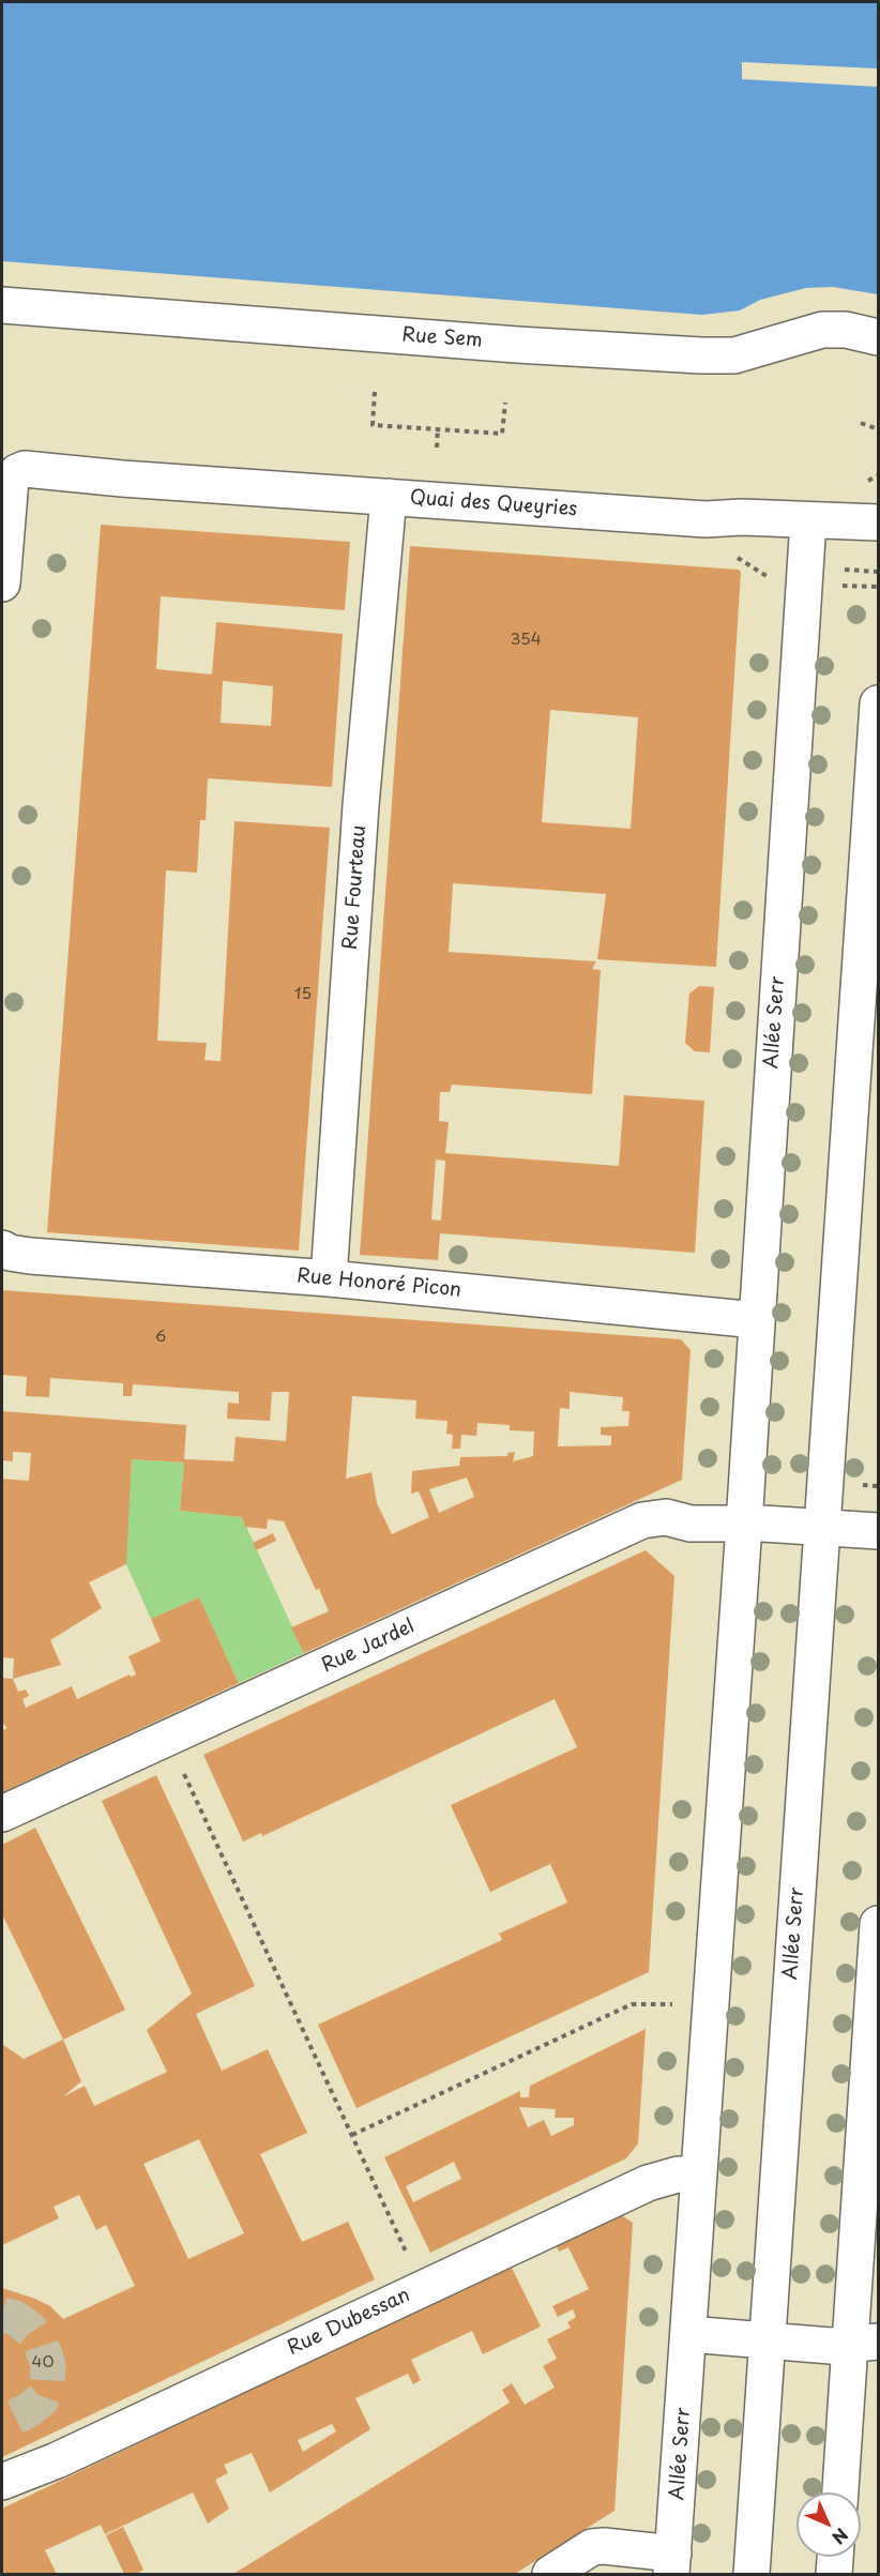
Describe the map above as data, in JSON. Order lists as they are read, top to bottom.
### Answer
{
  "streets": {
    "street": [
      "Rue Sem",
      "Quai des Queyries",
      "Rue Fourteau",
      "Allée Serr",
      "Rue Honoré Picon",
      "Rue Jardel",
      "Rue Dubessan"
    ]
  },
  "crossings": [
    ["Quai des Queyries", "Rue Fourteau"],
    ["Quai des Queyries", "Allée Serr"],
    ["Rue Fourteau", "Rue Honoré Picon"],
    ["Allée Serr", "Rue Honoré Picon"],
    ["Allée Serr", "Rue Jardel"],
    ["Allée Serr", "Rue Dubessan"]
  ],
  "house_numbers": [
    "354",
    "15",
    "6",
    "40"
  ],
  "north": "bottom right"
}
